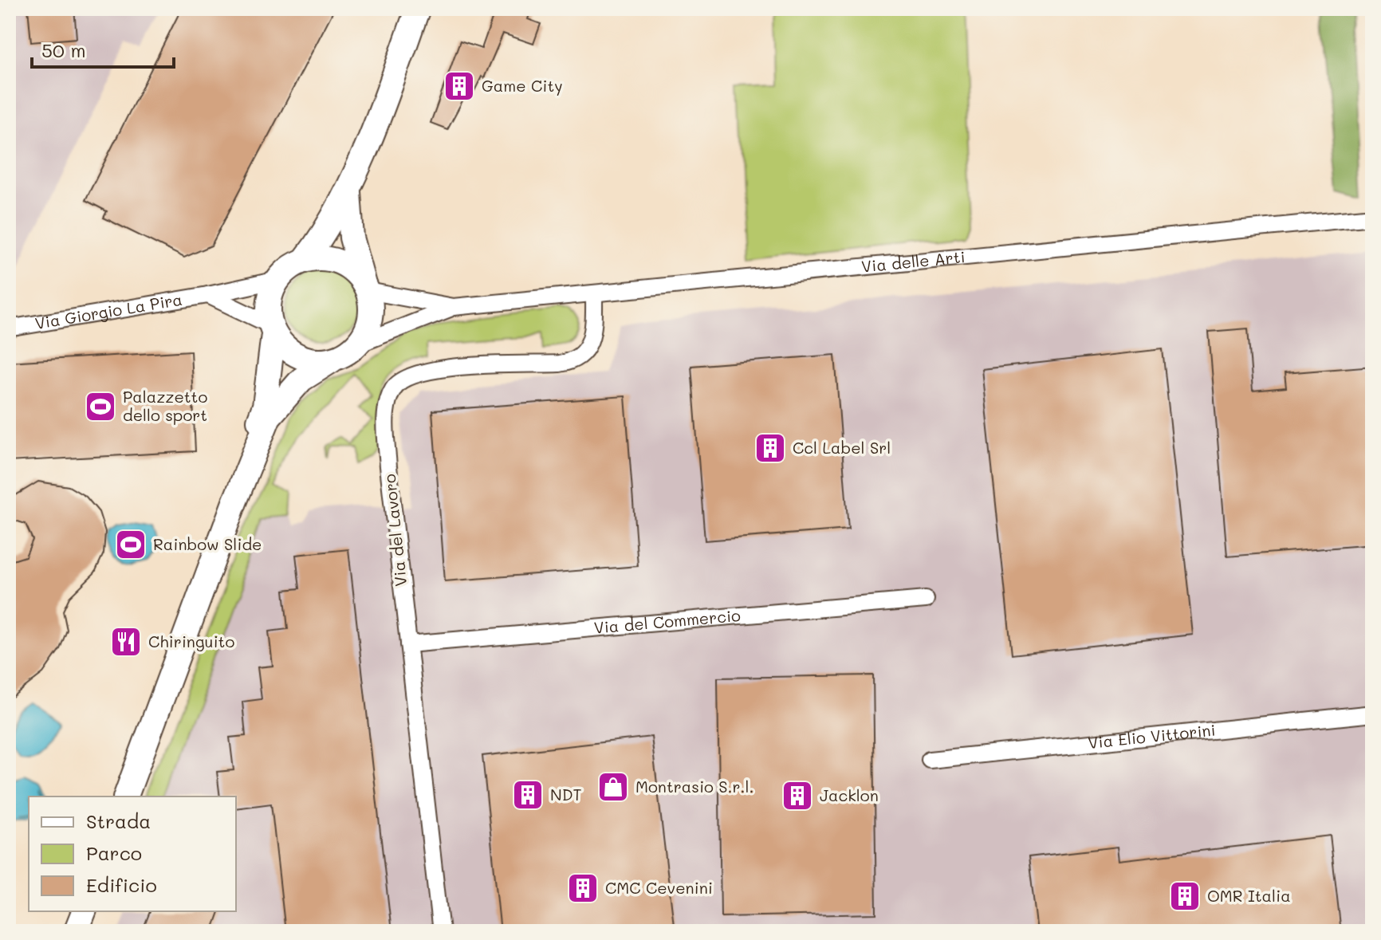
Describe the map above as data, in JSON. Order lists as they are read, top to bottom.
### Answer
{
  "streets": {
    "street": [
      "Via delle Arti",
      "Via Giorgio La Pira",
      "Via del Lavoro",
      "Via del Commercio",
      "Via Elio Vittorini"
    ]
  },
  "crossings": [
    ["Via delle Arti", "Via Giorgio La Pira"],
    ["Via delle Arti", "Via del Lavoro"],
    ["Via del Lavoro", "Via del Commercio"]
  ],
  "places": {
    "building": [
      "Game City",
      "Ccl Label Srl",
      "NDT",
      "Jacklon",
      "CMC Cevenini",
      "OMR Italia"
    ],
    "sports": ["Palazzetto dello sport", "Rainbow Slide"],
    "restaurant": ["Chiringuito"],
    "shop": ["Montrasio S.r.l."]
  },
  "legend": ["Strada", "Parco", "Edificio"],
  "scale_bar": "50 m"
}
